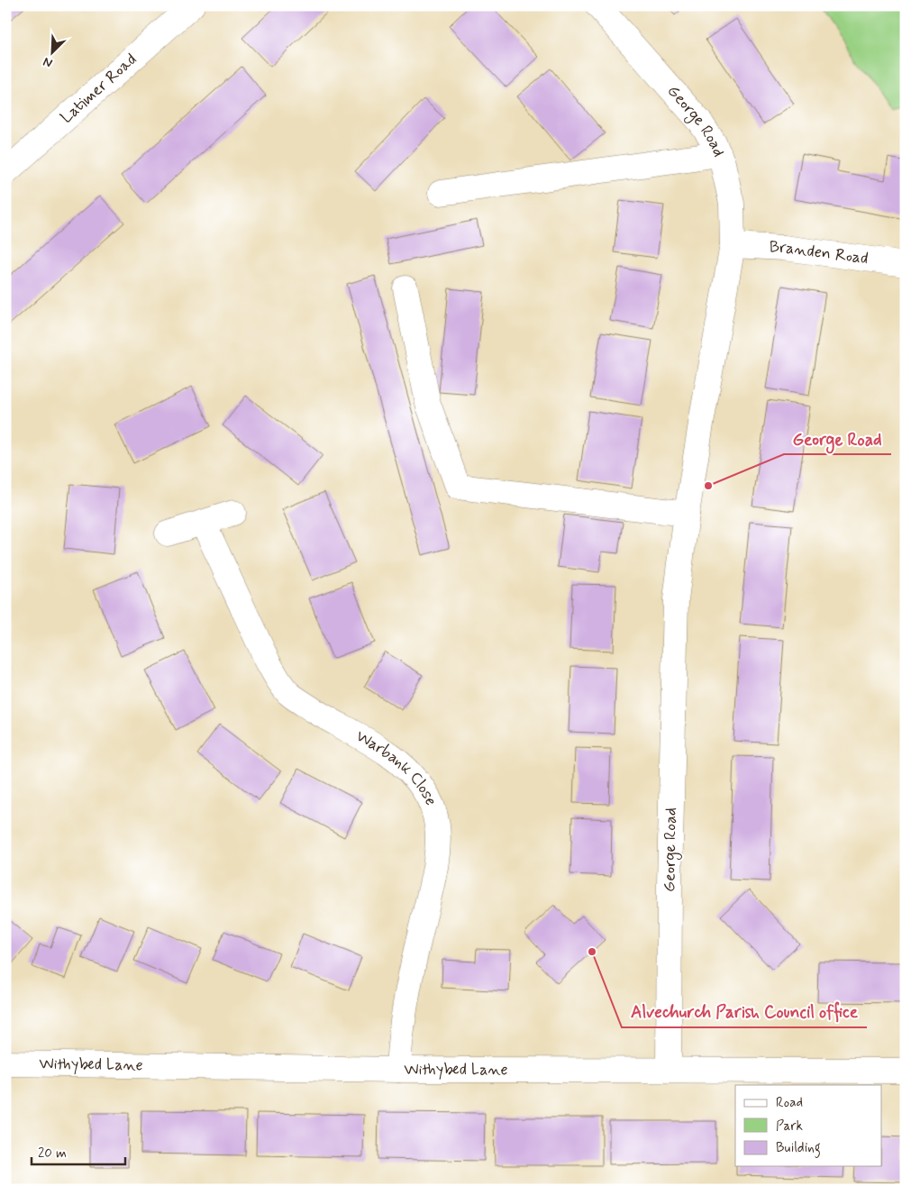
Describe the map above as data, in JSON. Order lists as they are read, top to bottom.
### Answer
{
  "streets": {
    "street": [
      "Latimer Road",
      "George Road",
      "Branden Road",
      "Warbank Close",
      "Withybed Lane"
    ]
  },
  "crossings": [
    ["George Road", "Branden Road"],
    ["George Road", "Withybed Lane"],
    ["Warbank Close", "Withybed Lane"]
  ],
  "places": ["George Road", "Alvechurch Parish Council office"],
  "legend": ["Road", "Park", "Building"],
  "scale_bar": "20 m",
  "north": "bottom left"
}
